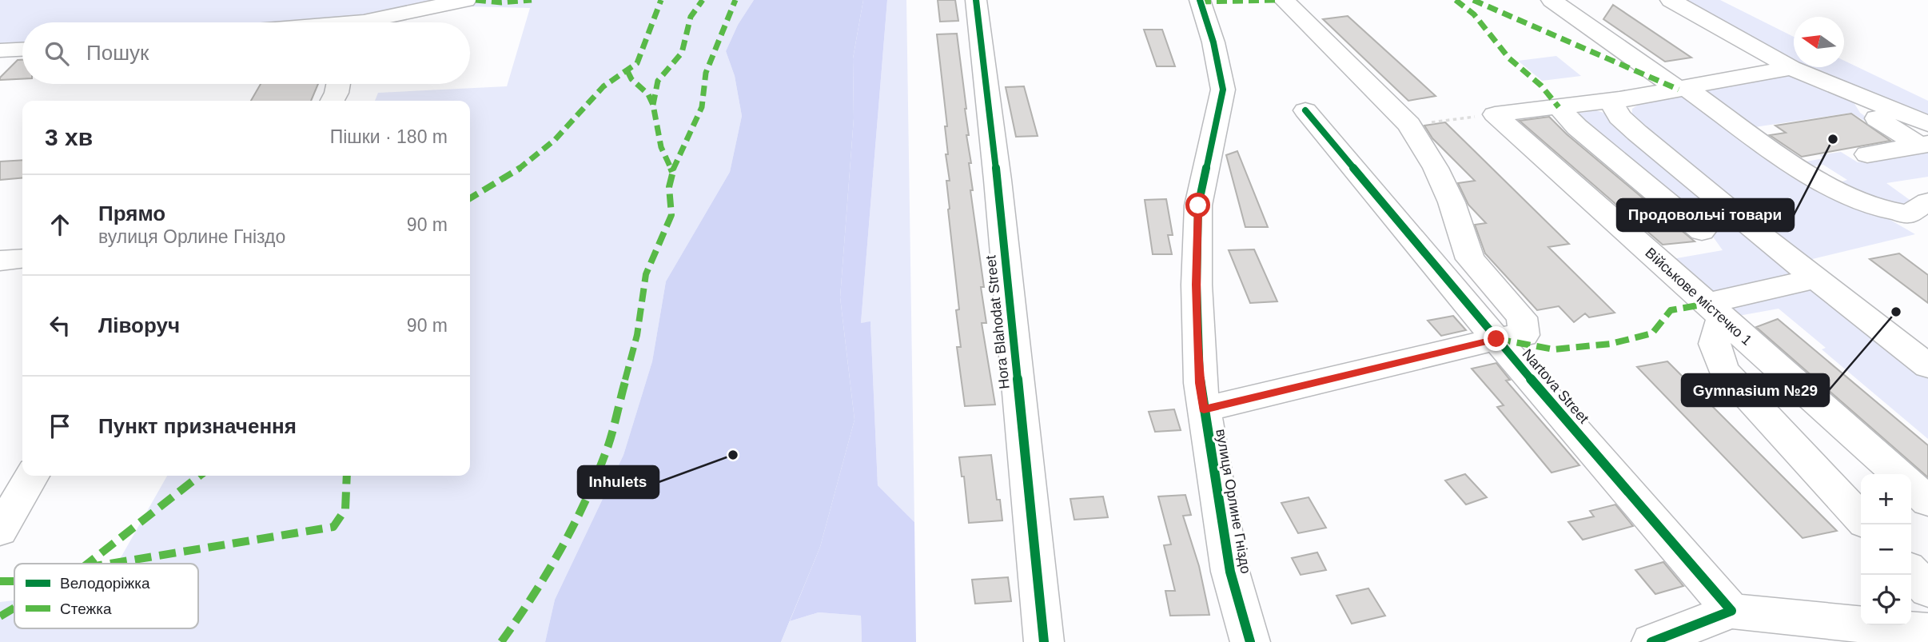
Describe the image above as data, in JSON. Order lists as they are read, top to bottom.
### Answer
{
  "streets": {
    "street": [
      "Військове містечко 1",
      "Hora Blahodat Street",
      "Nartova Street",
      "вулиця Орлине Гніздо"
    ]
  },
  "places": ["Продовольчі товари", "Gymnasium №29", "Inhulets"],
  "legend": ["Велодоріжка", "Стежка"],
  "north": "left",
  "page": {
    "search": "Пошук",
    "heading": ["3 хв", "Пішки · 180 m"],
    "list": [
      ["Прямо", "вулиця Орлине Гніздо", "90 m"],
      ["Ліворуч", "90 m"],
      "Пункт призначення"
    ],
    "map_buttons": ["+", "−"]
  }
}
